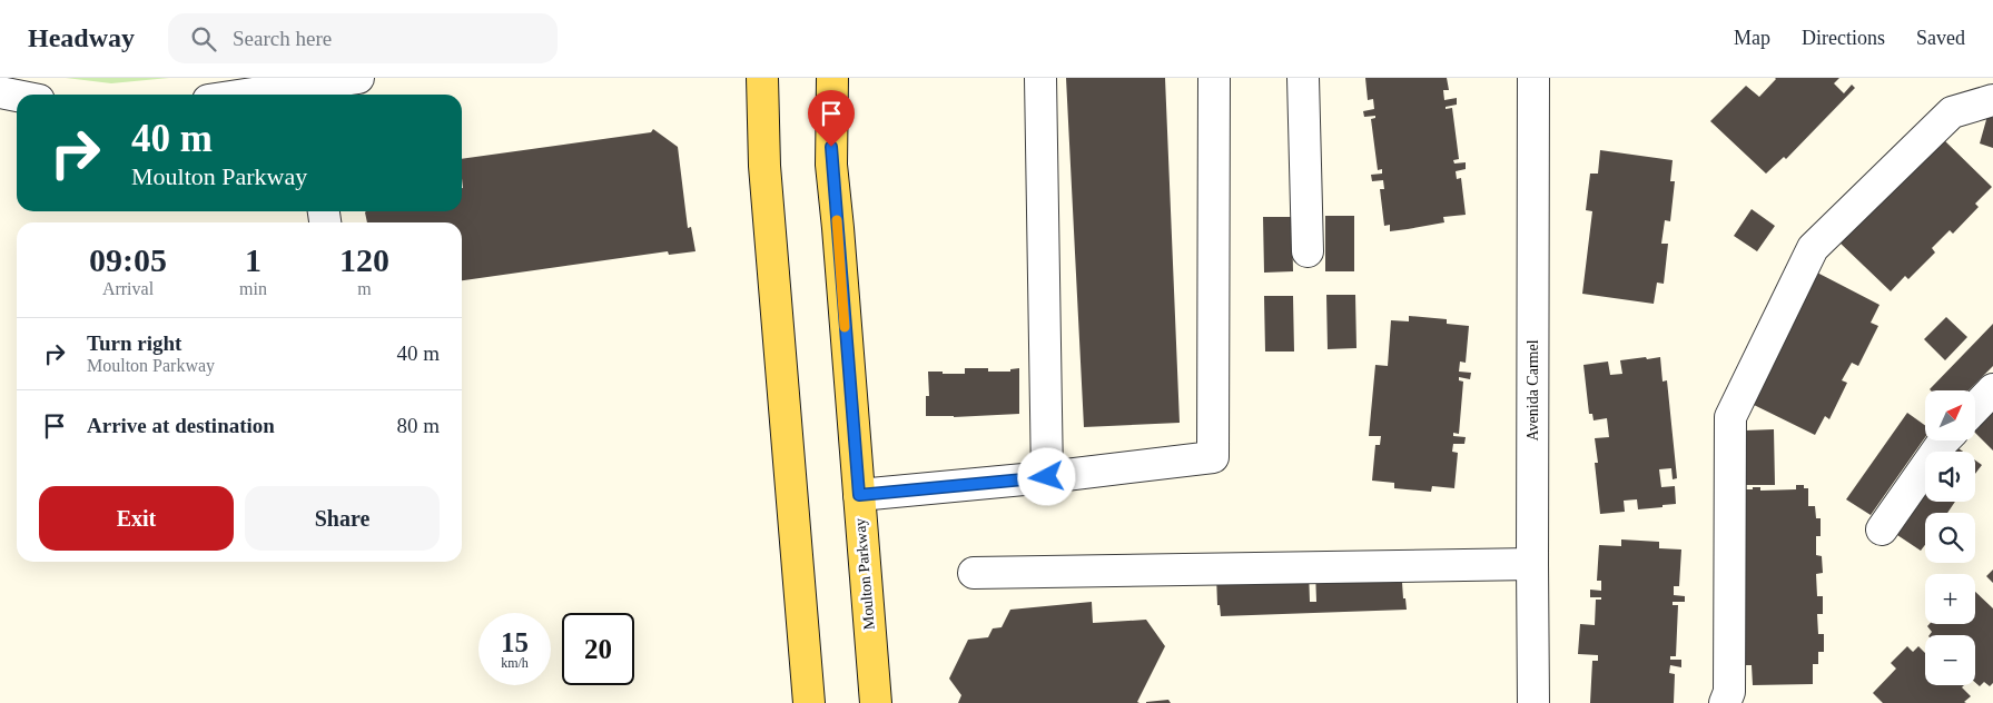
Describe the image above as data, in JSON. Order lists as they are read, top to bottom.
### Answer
{
  "streets": {
    "main road": ["Moulton Parkway"],
    "street": ["Avenida Carmel"]
  },
  "north": "top right",
  "page": {
    "header": "Headway",
    "search": "Search here",
    "nav": ["Map", "Directions", "Saved"],
    "turn": ["40 m", "Moulton Parkway"],
    "eta": [
      "09:05",
      "Arrival",
      "1",
      "min",
      "120",
      "m"
    ],
    "list": [
      {
        "name": "Turn right",
        "note": "Moulton Parkway",
        "value": "40 m"
      },
      {
        "name": "Arrive at destination",
        "value": "80 m"
      }
    ],
    "map_buttons": ["+", "−"],
    "buttons": ["Exit", "Share"],
    "speed": "15 km/h",
    "limit": "20"
  }
}
